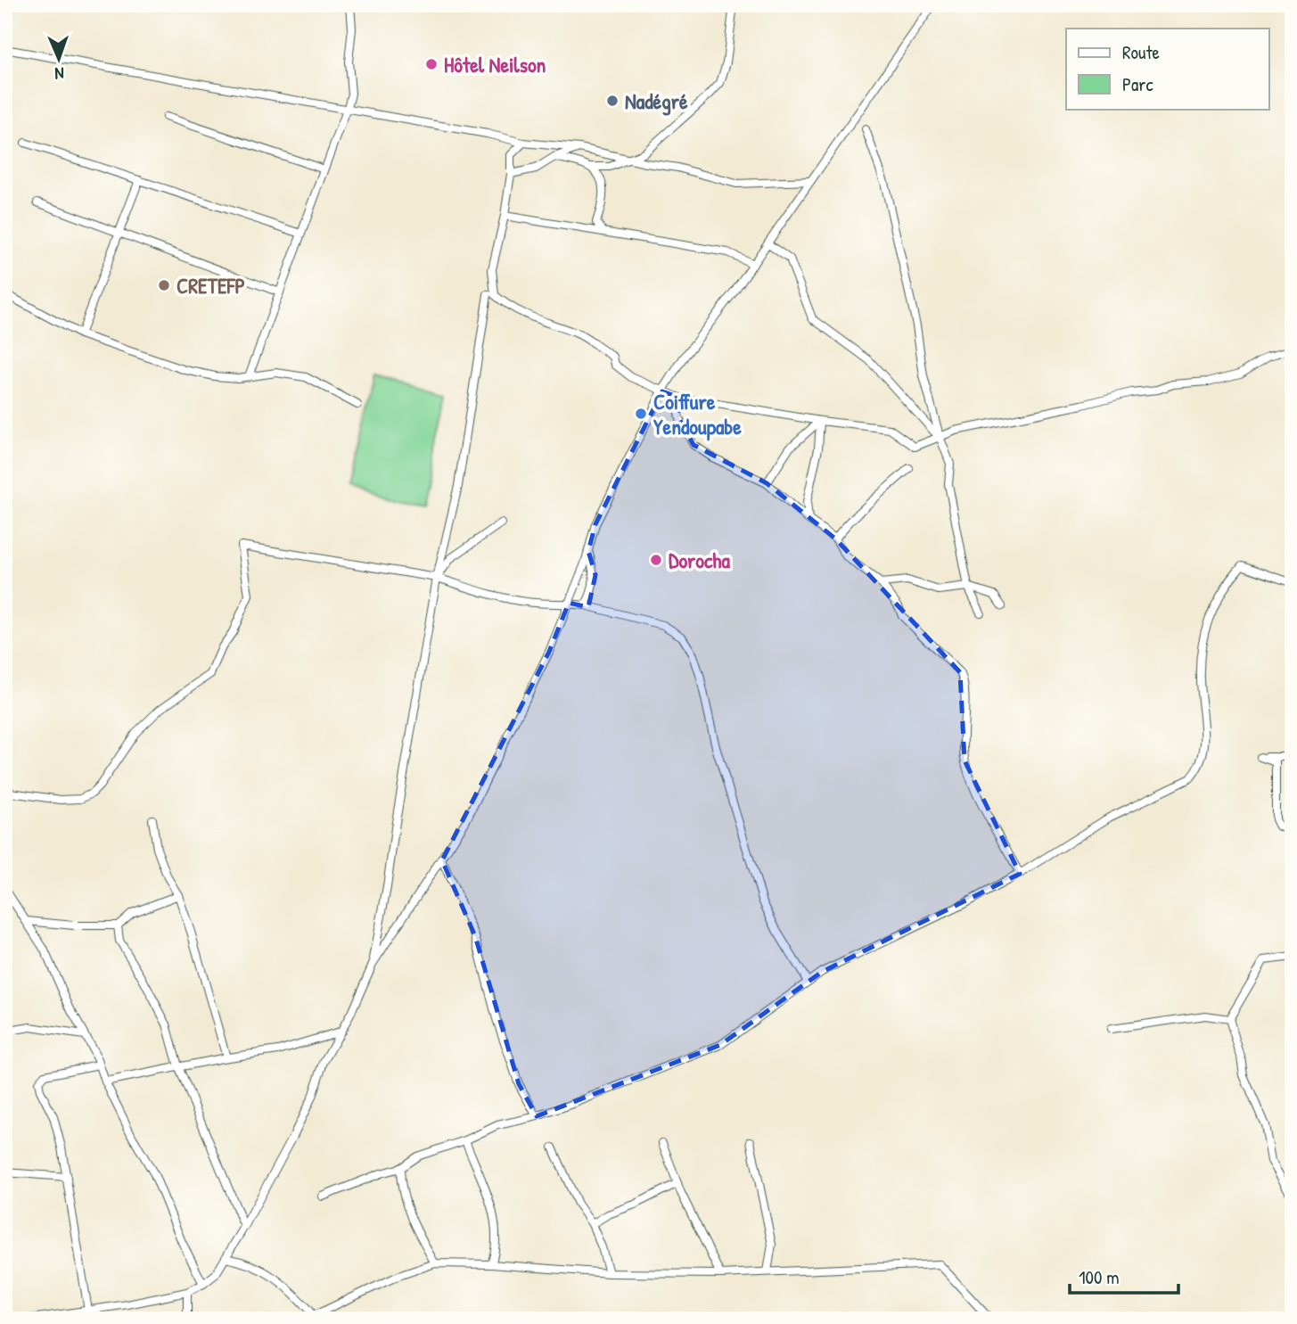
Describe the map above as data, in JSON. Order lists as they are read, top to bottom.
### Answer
{
  "places": [
    "Hôtel Neilson",
    "Nadégré",
    "CRETEFP",
    "Coiffure Yendoupabe",
    "Dorocha"
  ],
  "legend": ["Route", "Parc"],
  "scale_bar": "100 m",
  "north": "bottom"
}
